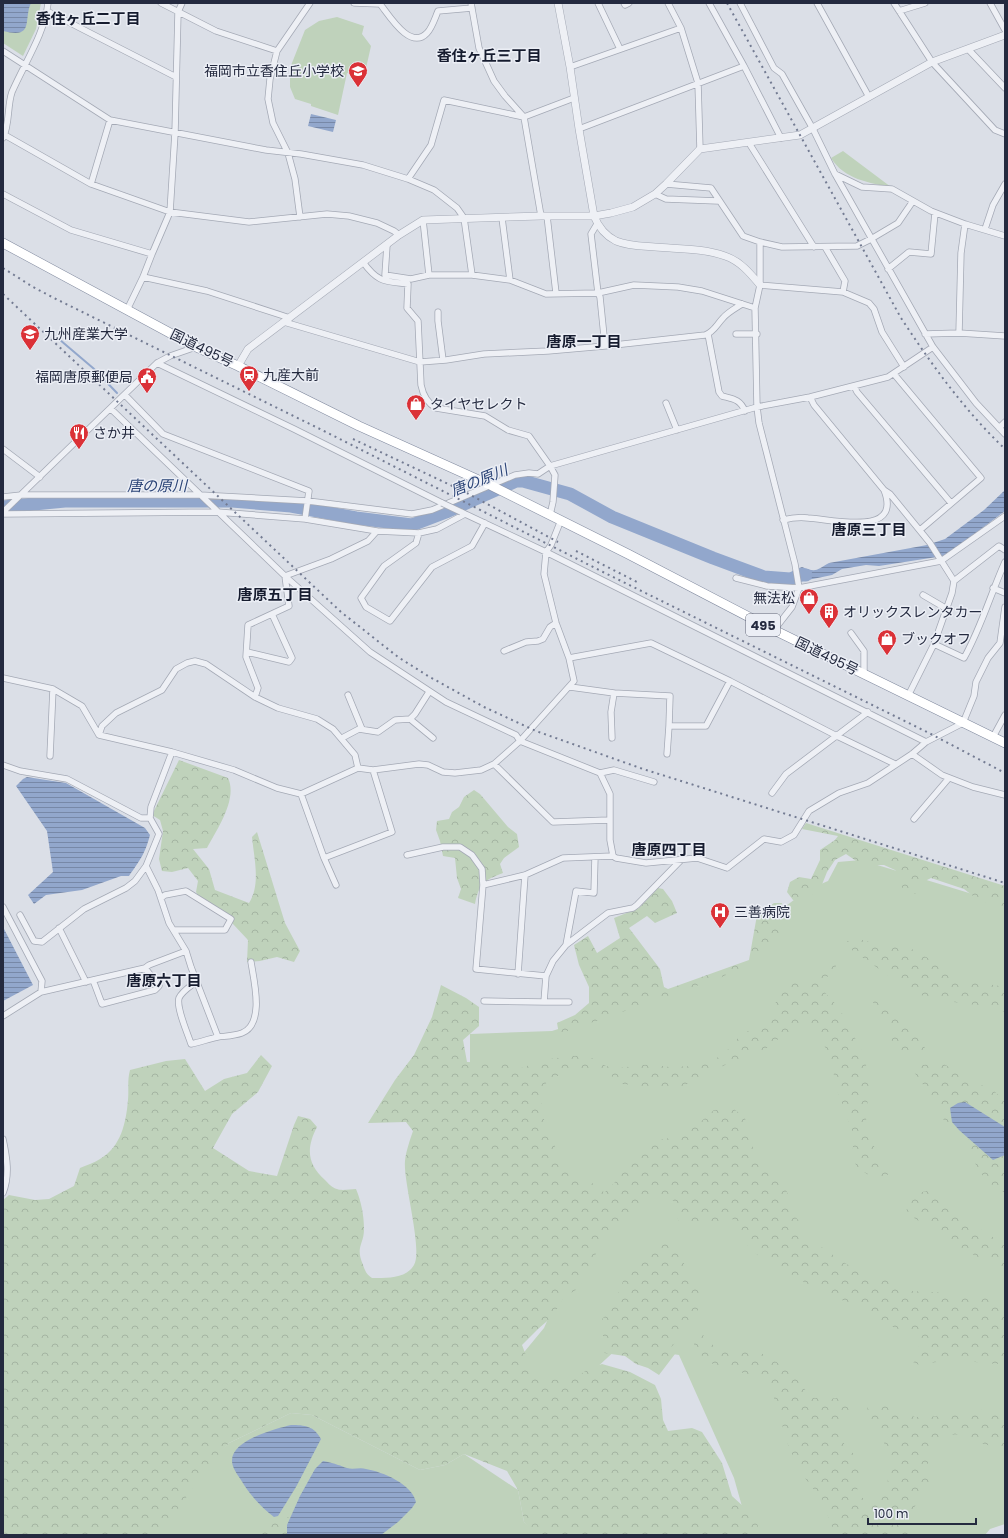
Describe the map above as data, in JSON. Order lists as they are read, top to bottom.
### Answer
{
  "streets": {
    "highway": ["国道495号", "495"]
  },
  "districts": [
    "香住ヶ丘二丁目",
    "香住ヶ丘三丁目",
    "唐原一丁目",
    "唐原三丁目",
    "唐原五丁目",
    "唐原四丁目",
    "唐原六丁目"
  ],
  "water": ["唐の原川"],
  "places": {
    "school or university": ["福岡市立香住丘小学校", "九州産業大学"],
    "station": ["九産大前"],
    "public building": ["福岡唐原郵便局"],
    "shop": ["タイヤセレクト", "無法松", "ブックオフ"],
    "restaurant": ["さか井"],
    "building": ["オリックスレンタカー"],
    "hospital": ["三善病院"]
  },
  "scale_bar": "100 m"
}
